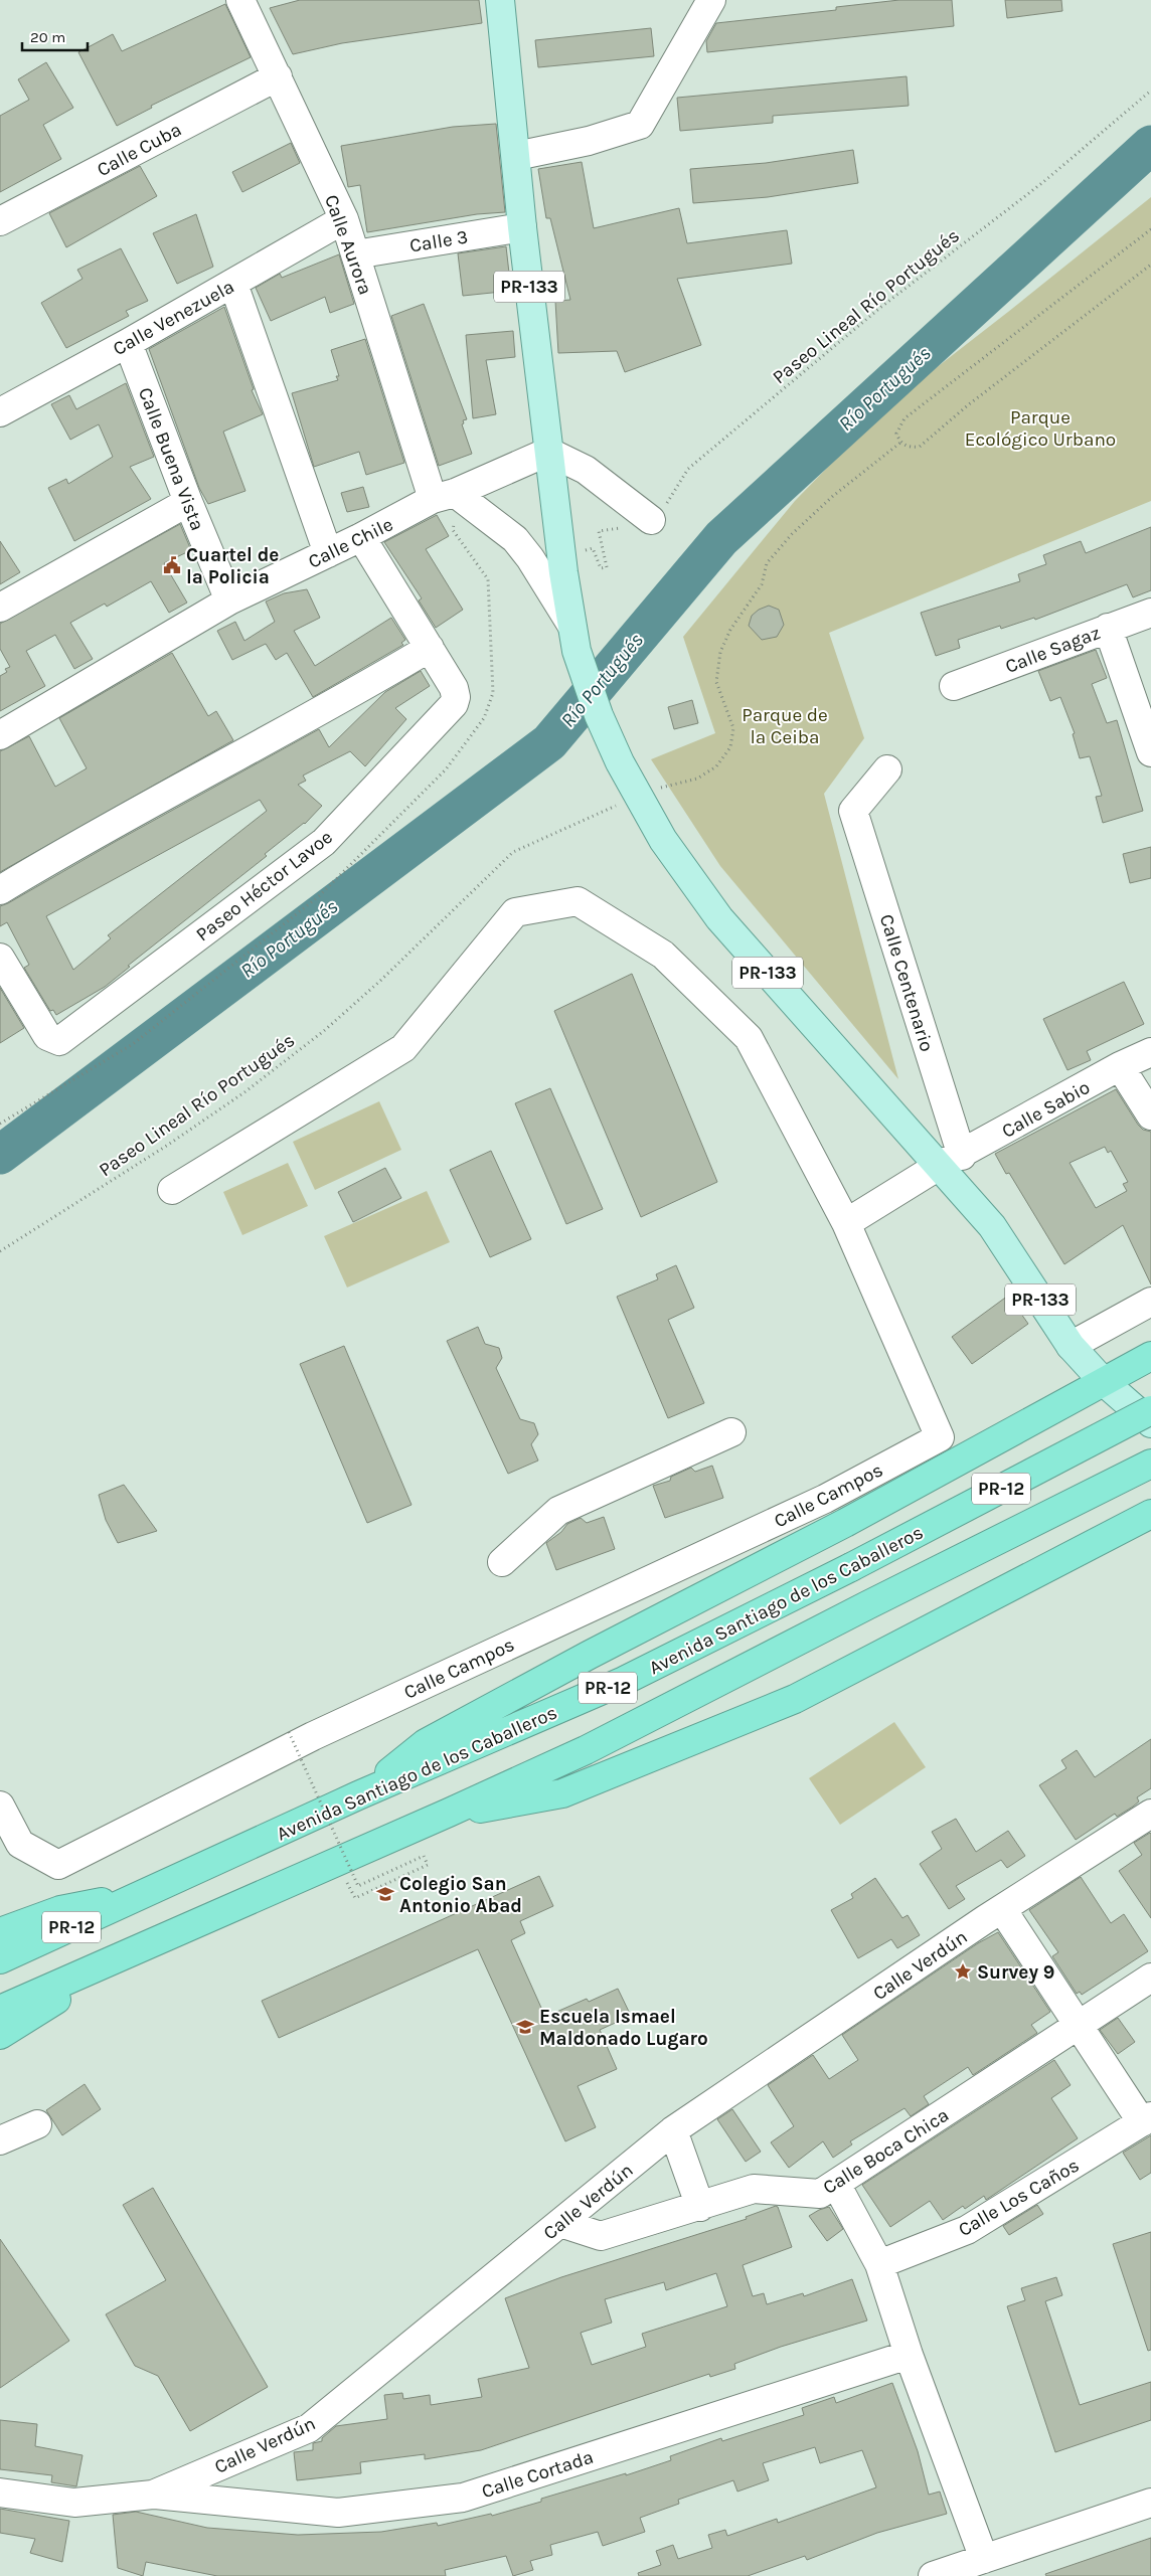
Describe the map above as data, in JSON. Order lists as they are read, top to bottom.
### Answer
{
  "streets": {
    "highway": ["PR-12", "Avenida Santiago de los Caballeros"],
    "main road": ["PR-133"],
    "street": [
      "Calle Cuba",
      "Calle 3",
      "Calle Aurora",
      "Calle Venezuela",
      "Calle Buena Vista",
      "Calle Chile",
      "Calle Sagaz",
      "Paseo Héctor Lavoe",
      "Calle Centenario",
      "Calle Sabio",
      "Calle Campos",
      "Calle Verdún",
      "Calle Boca Chica",
      "Calle Los Caños",
      "Calle Cortada"
    ],
    "path": ["Paseo Lineal Río Portugués"]
  },
  "crossings": [
    ["Calle Cuba", "Calle Aurora"],
    ["Calle 3", "Calle Aurora"],
    ["Calle 3", "PR-133"],
    ["Calle Aurora", "Calle Venezuela"],
    ["Calle Aurora", "Calle Chile"],
    ["PR-133", "Paseo Lineal Río Portugués"],
    ["PR-133", "Calle Chile"],
    ["PR-133", "Calle Centenario"],
    ["PR-133", "Calle Sabio"],
    ["Calle Venezuela", "Calle Buena Vista"],
    ["Calle Buena Vista", "Calle Chile"],
    ["Calle Centenario", "Calle Sabio"],
    ["Calle Sabio", "Calle Campos"],
    ["Calle Verdún", "Calle Boca Chica"],
    ["Calle Verdún", "Calle Cortada"]
  ],
  "water": ["Río Portugués"],
  "parks": ["Parque Ecológico Urbano", "Parque de la Ceiba"],
  "places": {
    "public building": ["Cuartel de la Policia"],
    "school or university": ["Colegio San Antonio Abad", "Escuela Ismael Maldonado Lugaro"],
    "place": ["Survey 9"]
  },
  "scale_bar": "20 m"
}
